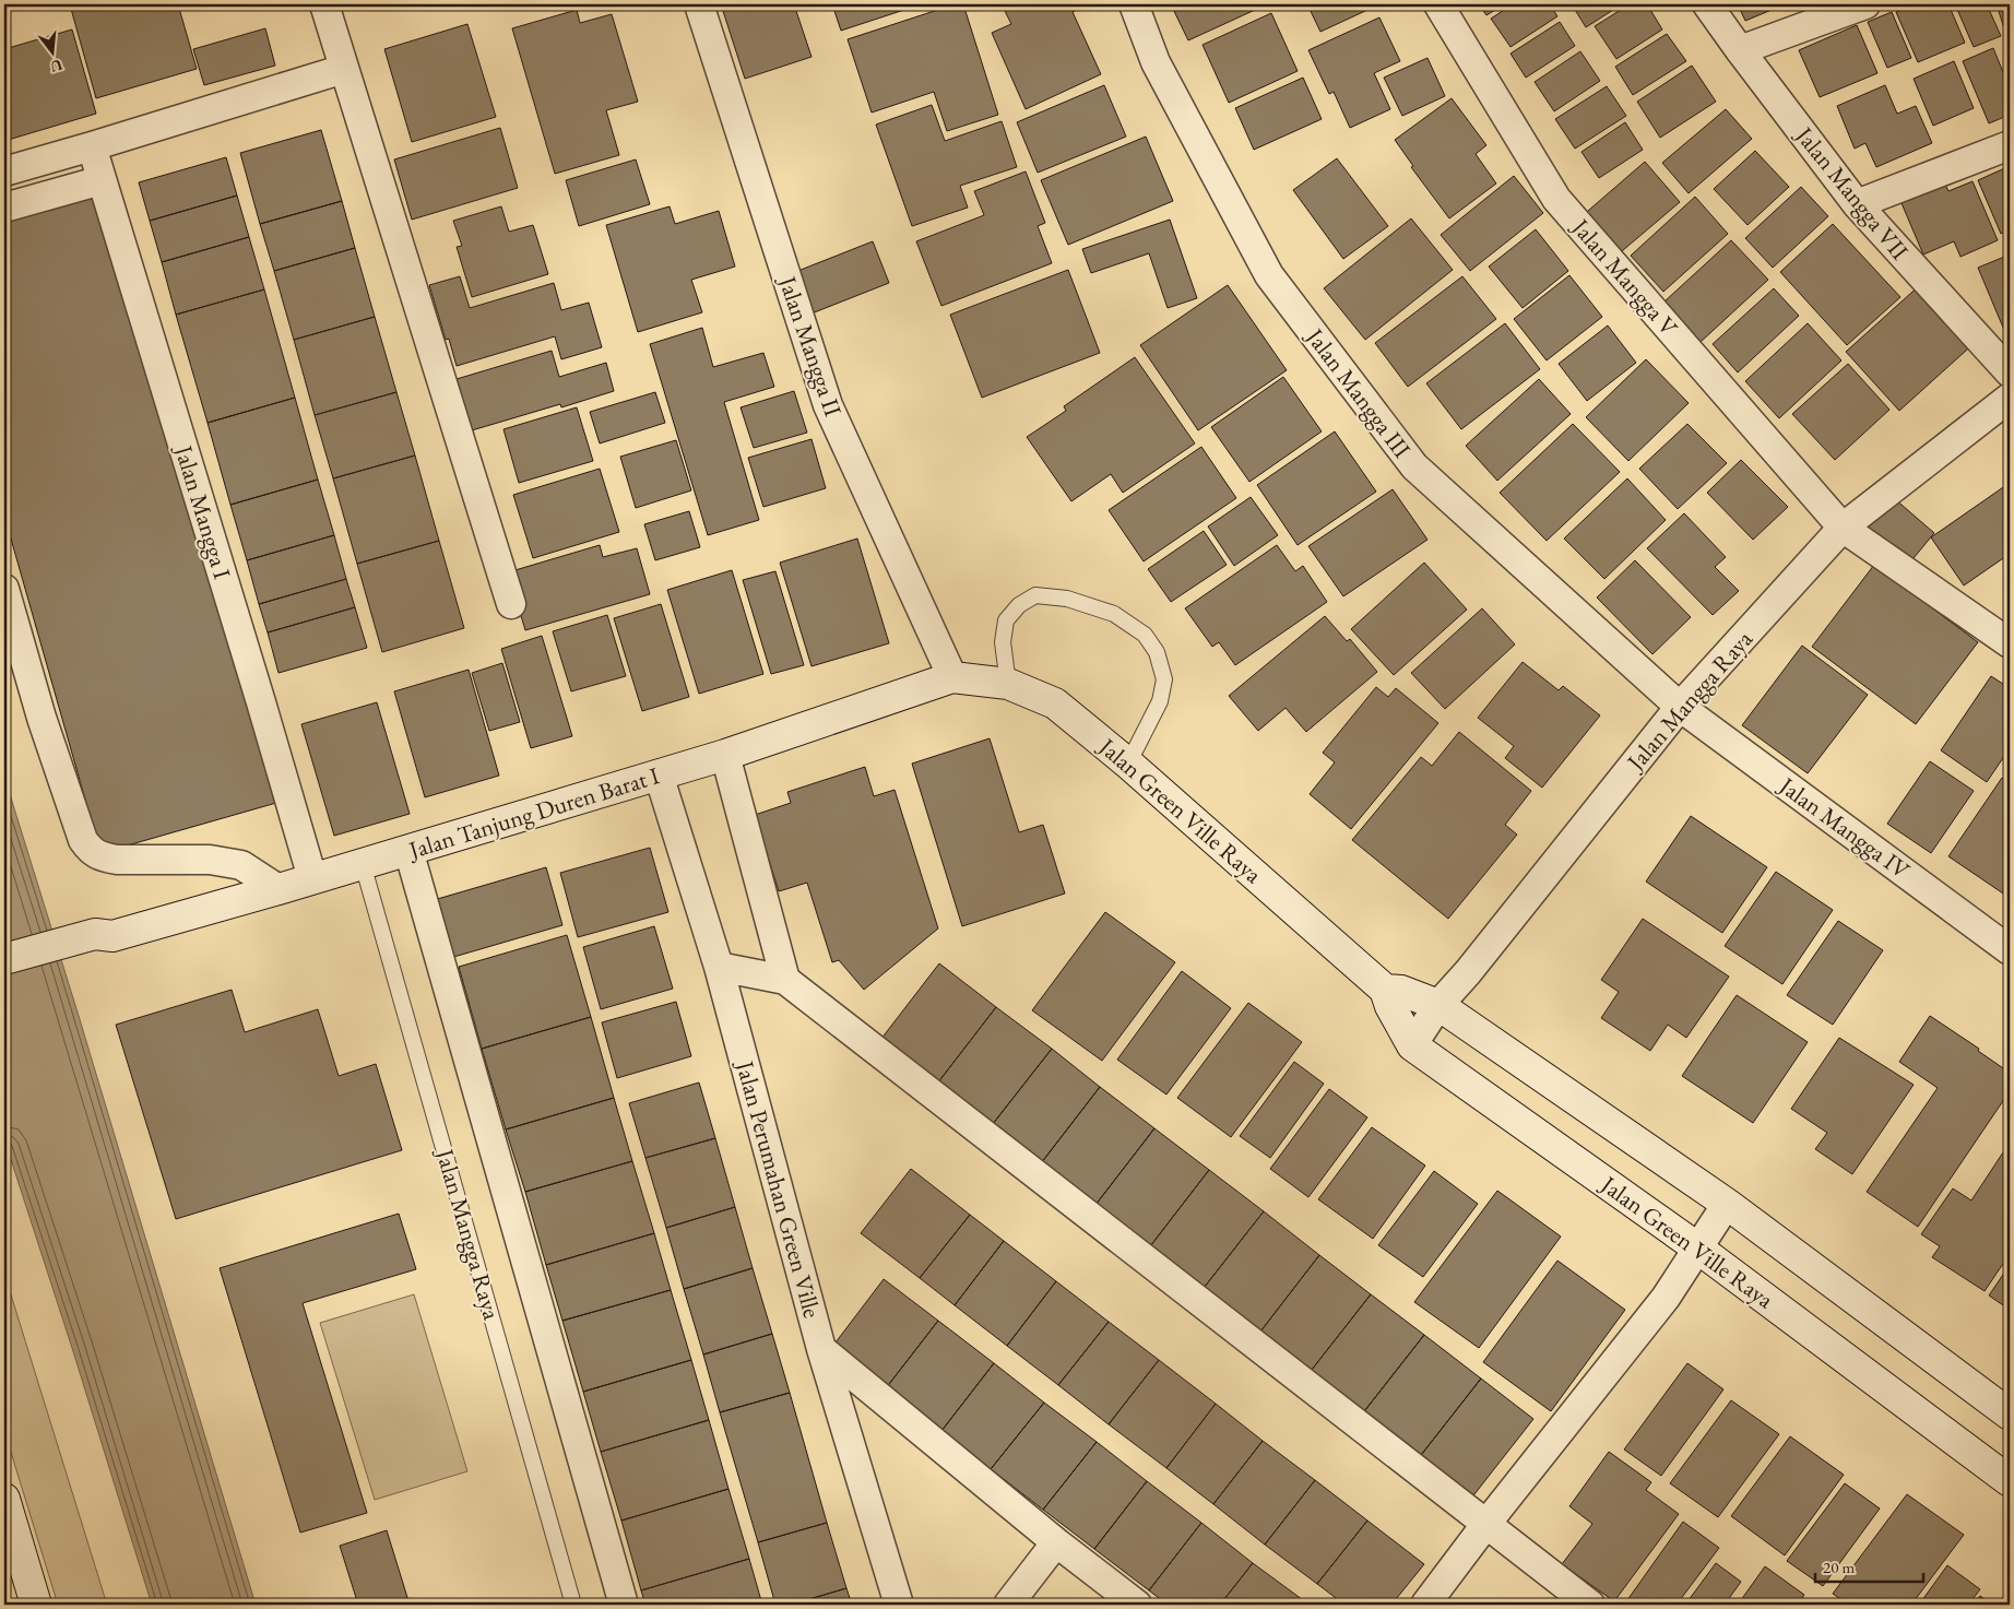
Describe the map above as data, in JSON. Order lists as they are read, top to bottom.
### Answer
{
  "streets": {
    "street": [
      "Jalan Mangga VII",
      "Jalan Mangga V",
      "Jalan Mangga II",
      "Jalan Mangga III",
      "Jalan Mangga I",
      "Jalan Mangga Raya",
      "Jalan Green Ville Raya",
      "Jalan Tanjung Duren Barat I",
      "Jalan Mangga IV",
      "Jalan Perumahan Green Ville"
    ]
  },
  "crossings": [
    ["Jalan Mangga V", "Jalan Mangga Raya"],
    ["Jalan Mangga II", "Jalan Green Ville Raya"],
    ["Jalan Mangga II", "Jalan Tanjung Duren Barat I"],
    ["Jalan Mangga III", "Jalan Mangga Raya"],
    ["Jalan Mangga III", "Jalan Mangga IV"],
    ["Jalan Mangga I", "Jalan Tanjung Duren Barat I"],
    ["Jalan Mangga Raya", "Jalan Green Ville Raya"],
    ["Jalan Mangga Raya", "Jalan Tanjung Duren Barat I"],
    ["Jalan Mangga Raya", "Jalan Mangga IV"],
    ["Jalan Green Ville Raya", "Jalan Tanjung Duren Barat I"],
    ["Jalan Tanjung Duren Barat I", "Jalan Perumahan Green Ville"]
  ],
  "scale_bar": "20 m",
  "north": "bottom"
}
